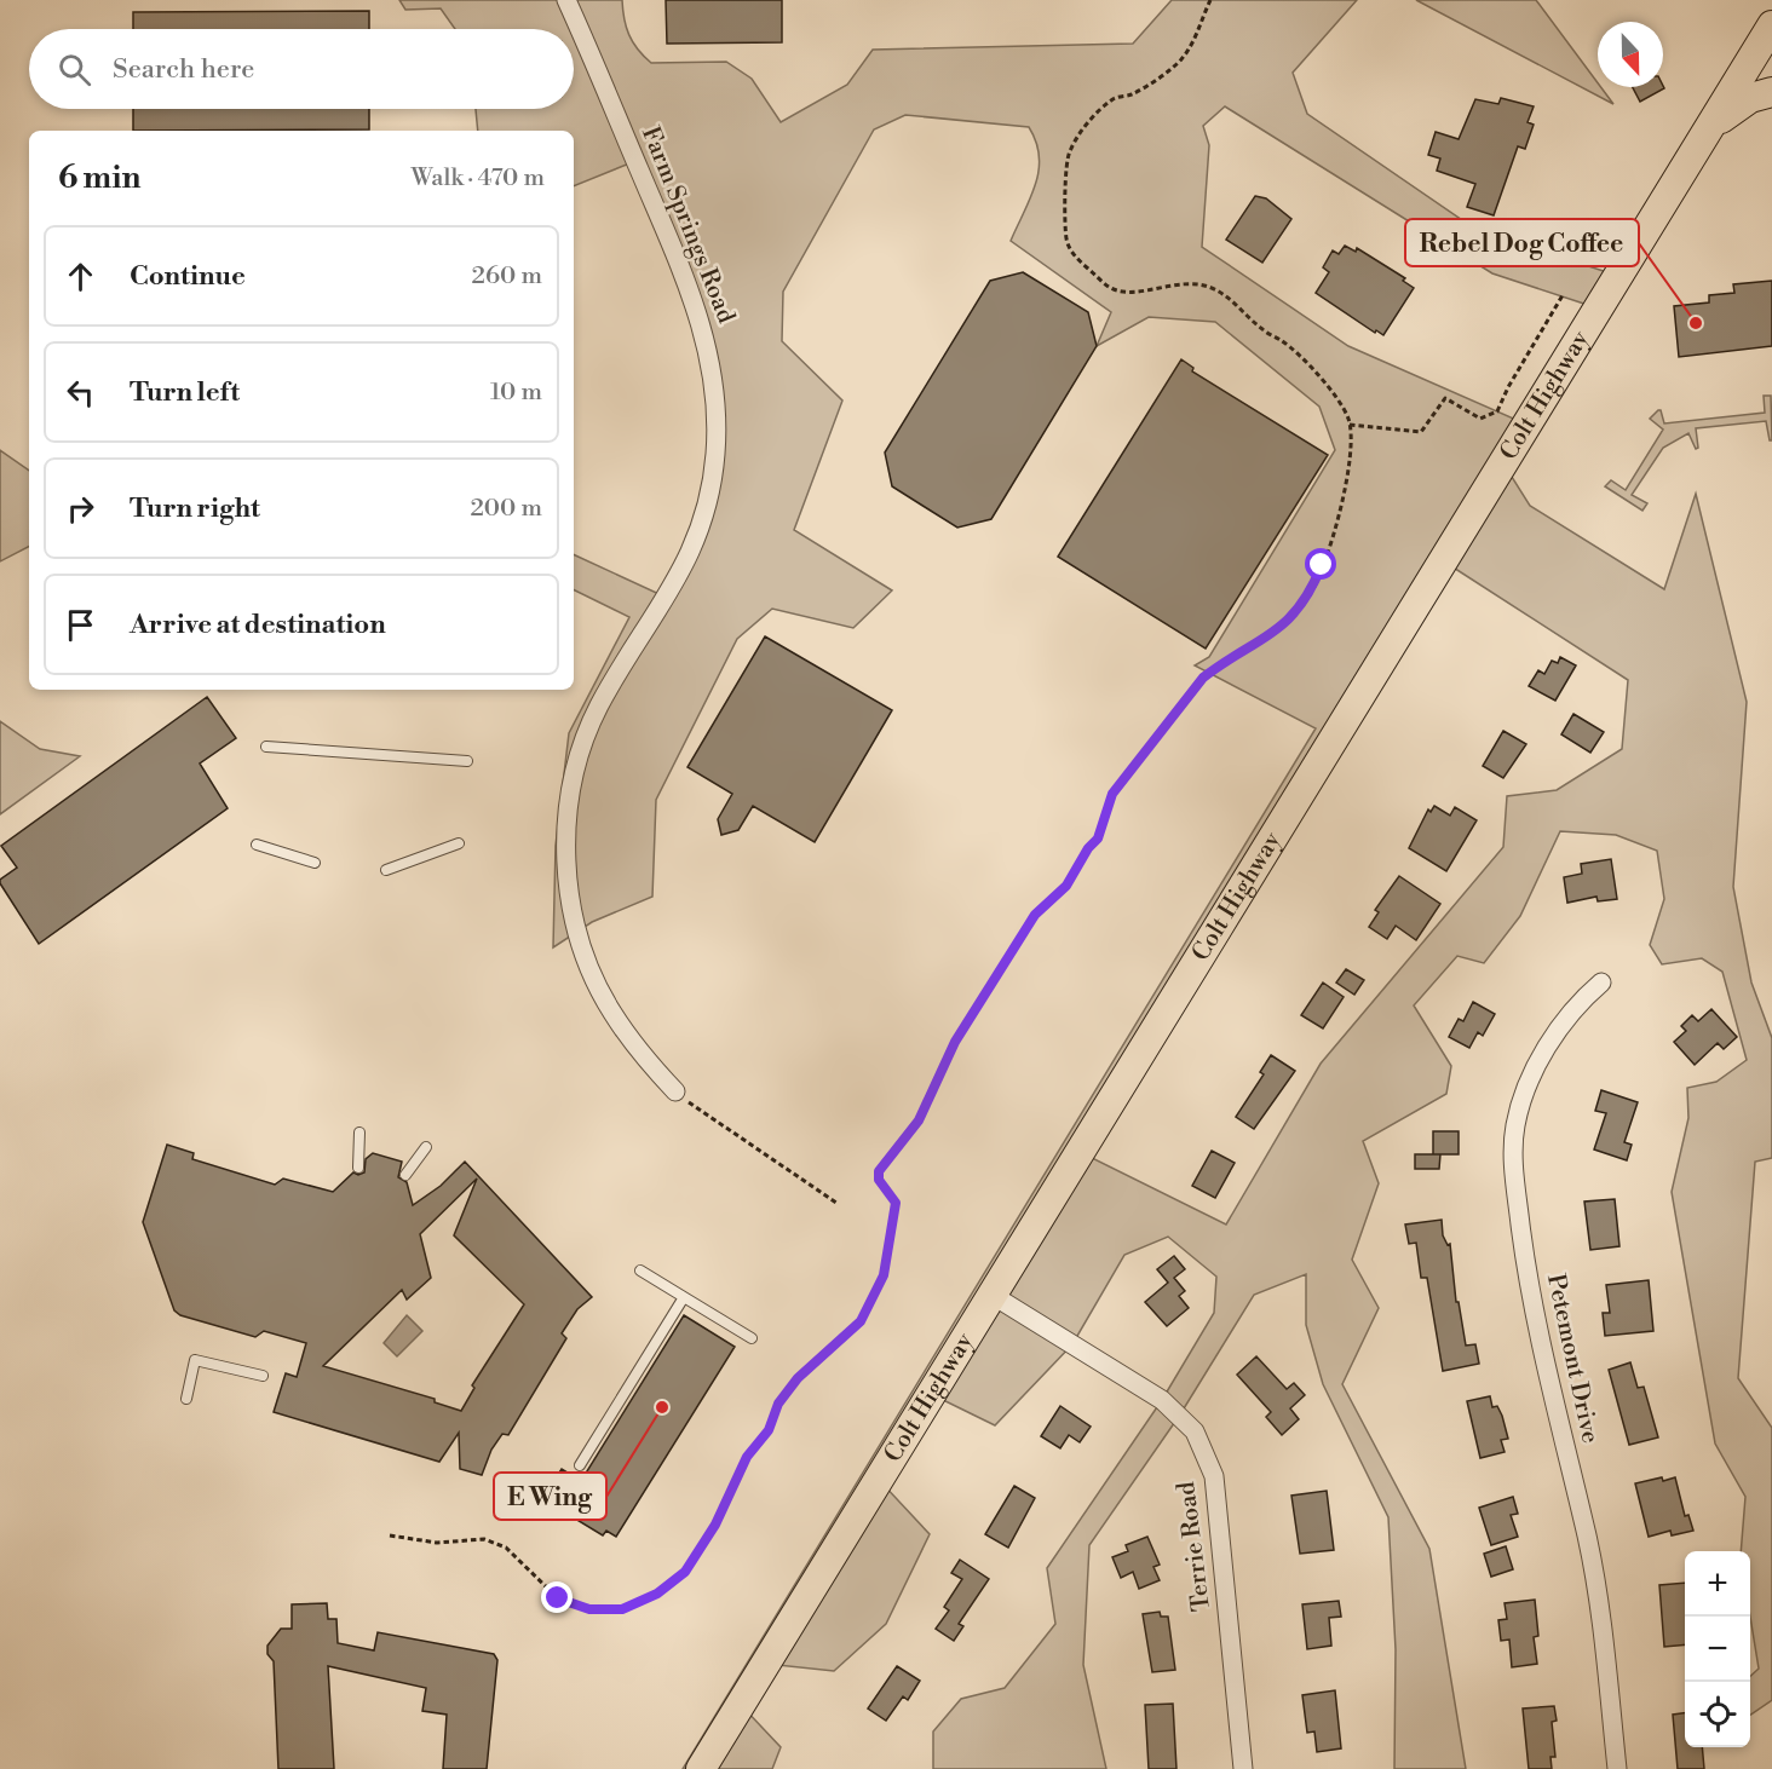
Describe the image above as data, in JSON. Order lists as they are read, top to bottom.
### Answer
{
  "streets": {
    "highway": ["Colt Highway"],
    "street": ["Farm Springs Road", "Petemont Drive", "Terrie Road"]
  },
  "crossings": [
    ["Colt Highway", "Terrie Road"]
  ],
  "places": ["Rebel Dog Coffee", "E Wing"],
  "north": "bottom",
  "page": {
    "search": "Search here",
    "heading": ["6 min", "Walk · 470 m"],
    "list": [
      ["Continue", "260 m"],
      ["Turn left", "10 m"],
      ["Turn right", "200 m"],
      "Arrive at destination"
    ],
    "map_buttons": ["+", "−"]
  }
}
